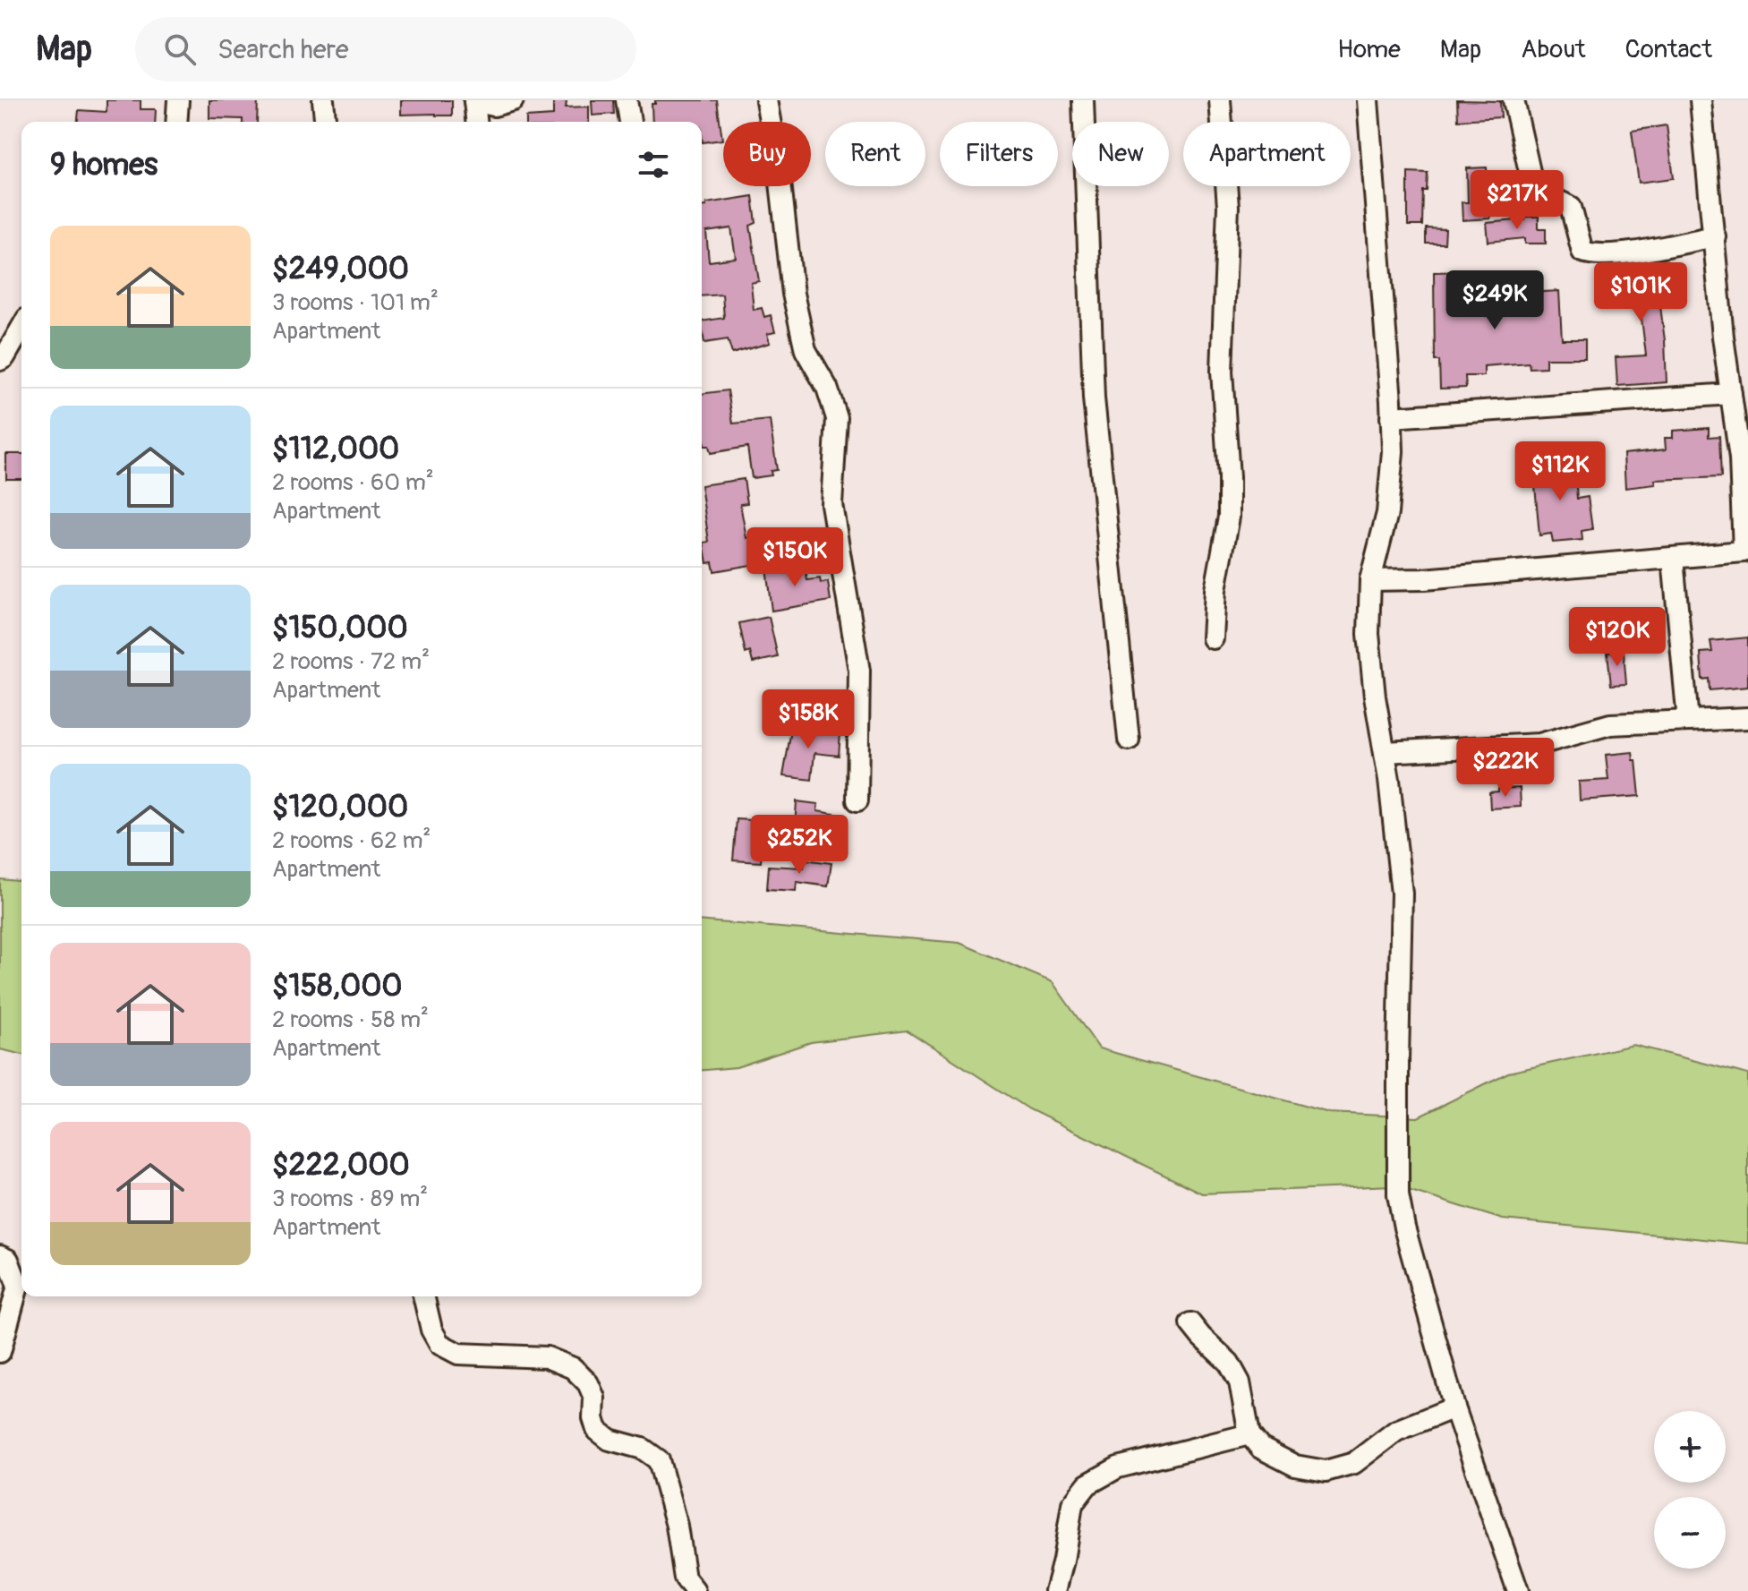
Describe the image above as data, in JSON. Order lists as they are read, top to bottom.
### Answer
{
  "page": {
    "header": "Map",
    "search": "Search here",
    "nav": [
      "Home",
      "Map",
      "About",
      "Contact"
    ],
    "chip": [
      "Buy",
      "Rent",
      "Filters",
      "New",
      "Apartment"
    ],
    "heading": "9 homes",
    "price": [
      "$217K",
      "$101K",
      "$249K",
      "$112K",
      "$150K",
      "$120K",
      "$158K",
      "$222K",
      "$252K"
    ],
    "list": [
      {
        "name": "$249,000",
        "note": "3 rooms · 101 m² · Apartment"
      },
      {
        "name": "$112,000",
        "note": "2 rooms · 60 m² · Apartment"
      },
      {
        "name": "$150,000",
        "note": "2 rooms · 72 m² · Apartment"
      },
      {
        "name": "$120,000",
        "note": "2 rooms · 62 m² · Apartment"
      },
      {
        "name": "$158,000",
        "note": "2 rooms · 58 m² · Apartment"
      },
      {
        "name": "$222,000",
        "note": "3 rooms · 89 m² · Apartment"
      }
    ],
    "map_buttons": ["+", "−"]
  }
}
